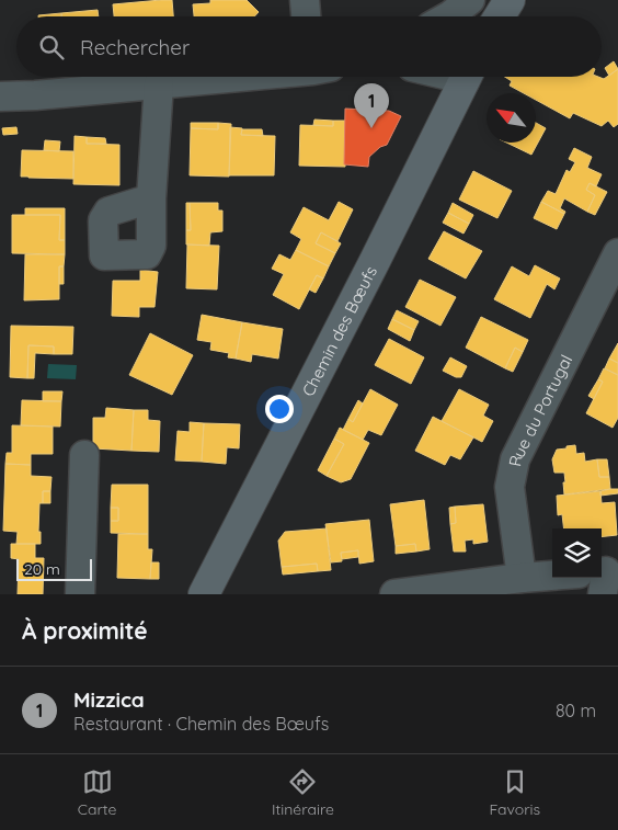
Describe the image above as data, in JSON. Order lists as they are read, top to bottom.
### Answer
{
  "streets": {
    "street": ["Chemin des Bœufs", "Rue du Portugal"]
  },
  "scale_bar": "20 m",
  "north": "top left",
  "page": {
    "search": "Rechercher",
    "pins": "1",
    "scale": "20 m",
    "heading": "À proximité",
    "list": [
      {
        "mark": "1",
        "name": "Mizzica",
        "note": "Restaurant · Chemin des Bœufs",
        "value": "80 m"
      }
    ],
    "nav": ["Carte", "Itinéraire", "Favoris"]
  }
}
